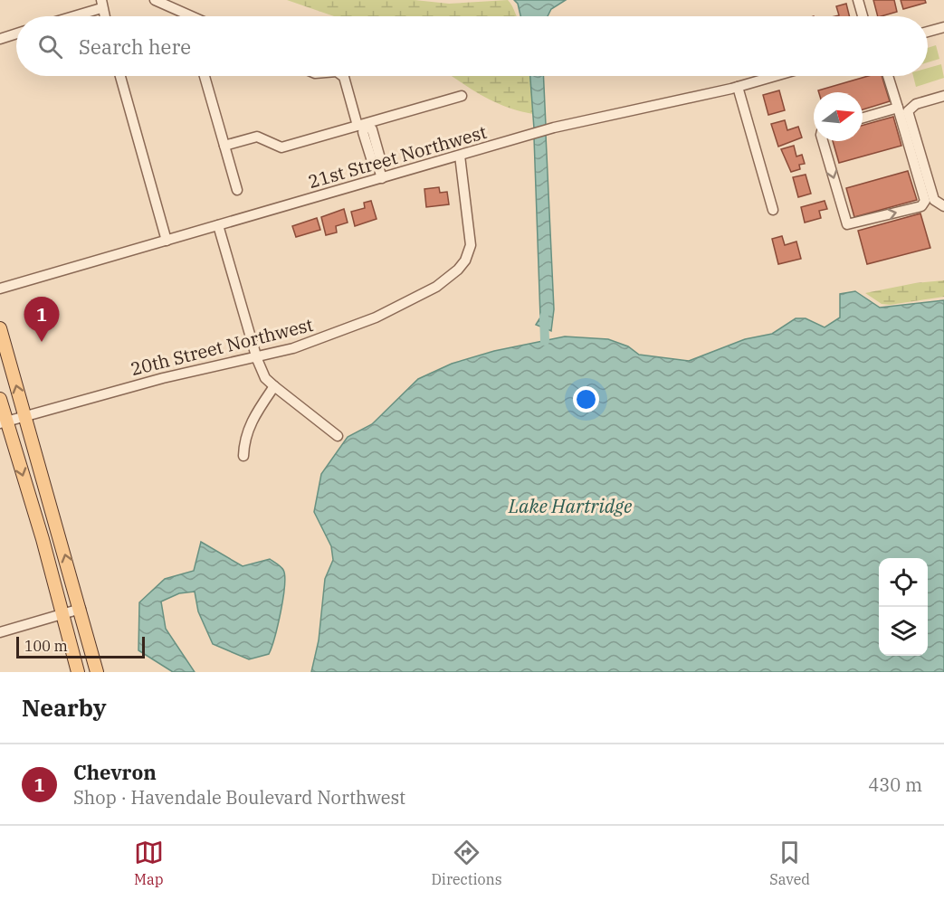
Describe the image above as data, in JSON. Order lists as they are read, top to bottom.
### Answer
{
  "streets": {
    "street": ["21st Street Northwest", "20th Street Northwest"]
  },
  "crossings": [
    ["21st Street Northwest", "20th Street Northwest"]
  ],
  "water": ["Lake Hartridge"],
  "scale_bar": "100 m",
  "north": "right",
  "page": {
    "search": "Search here",
    "pins": "1",
    "scale": "100 m",
    "heading": "Nearby",
    "list": [
      {
        "mark": "1",
        "name": "Chevron",
        "note": "Shop · Havendale Boulevard Northwest",
        "value": "430 m"
      }
    ],
    "nav": ["Map", "Directions", "Saved"]
  }
}
